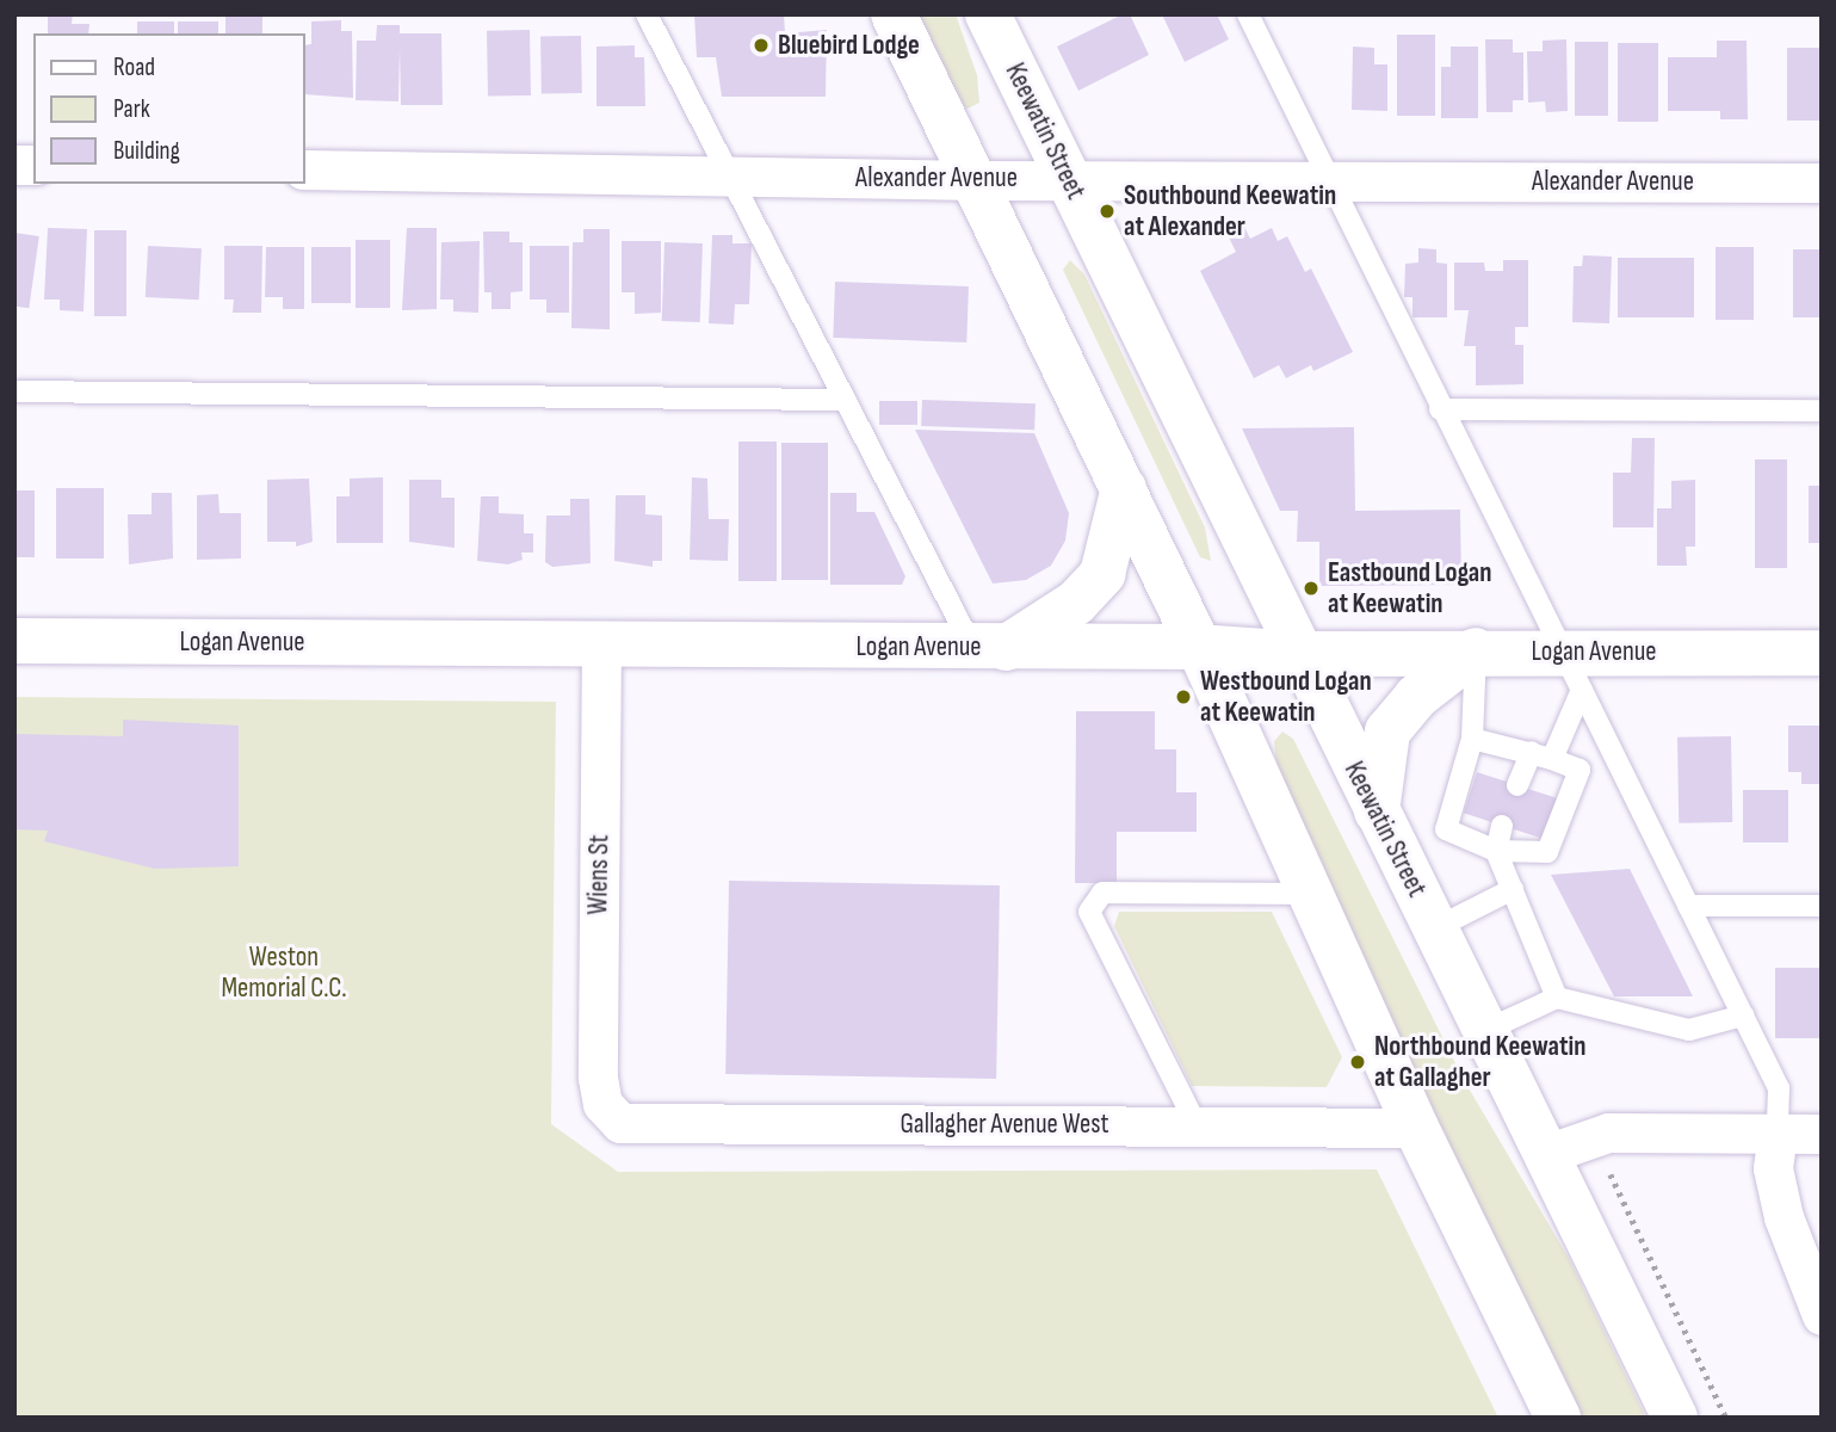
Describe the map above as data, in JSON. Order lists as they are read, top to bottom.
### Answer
{
  "streets": {
    "main road": ["Keewatin Street", "Logan Avenue"],
    "street": ["Alexander Avenue", "Wiens St", "Gallagher Avenue West"]
  },
  "crossings": [
    ["Keewatin Street", "Alexander Avenue"],
    ["Keewatin Street", "Logan Avenue"],
    ["Logan Avenue", "Wiens St"],
    ["Wiens St", "Gallagher Avenue West"]
  ],
  "parks": ["Weston Memorial C.C."],
  "places": [
    "Bluebird Lodge",
    "Southbound Keewatin at Alexander",
    "Eastbound Logan at Keewatin",
    "Westbound Logan at Keewatin",
    "Northbound Keewatin at Gallagher"
  ],
  "legend": ["Road", "Park", "Building"]
}
